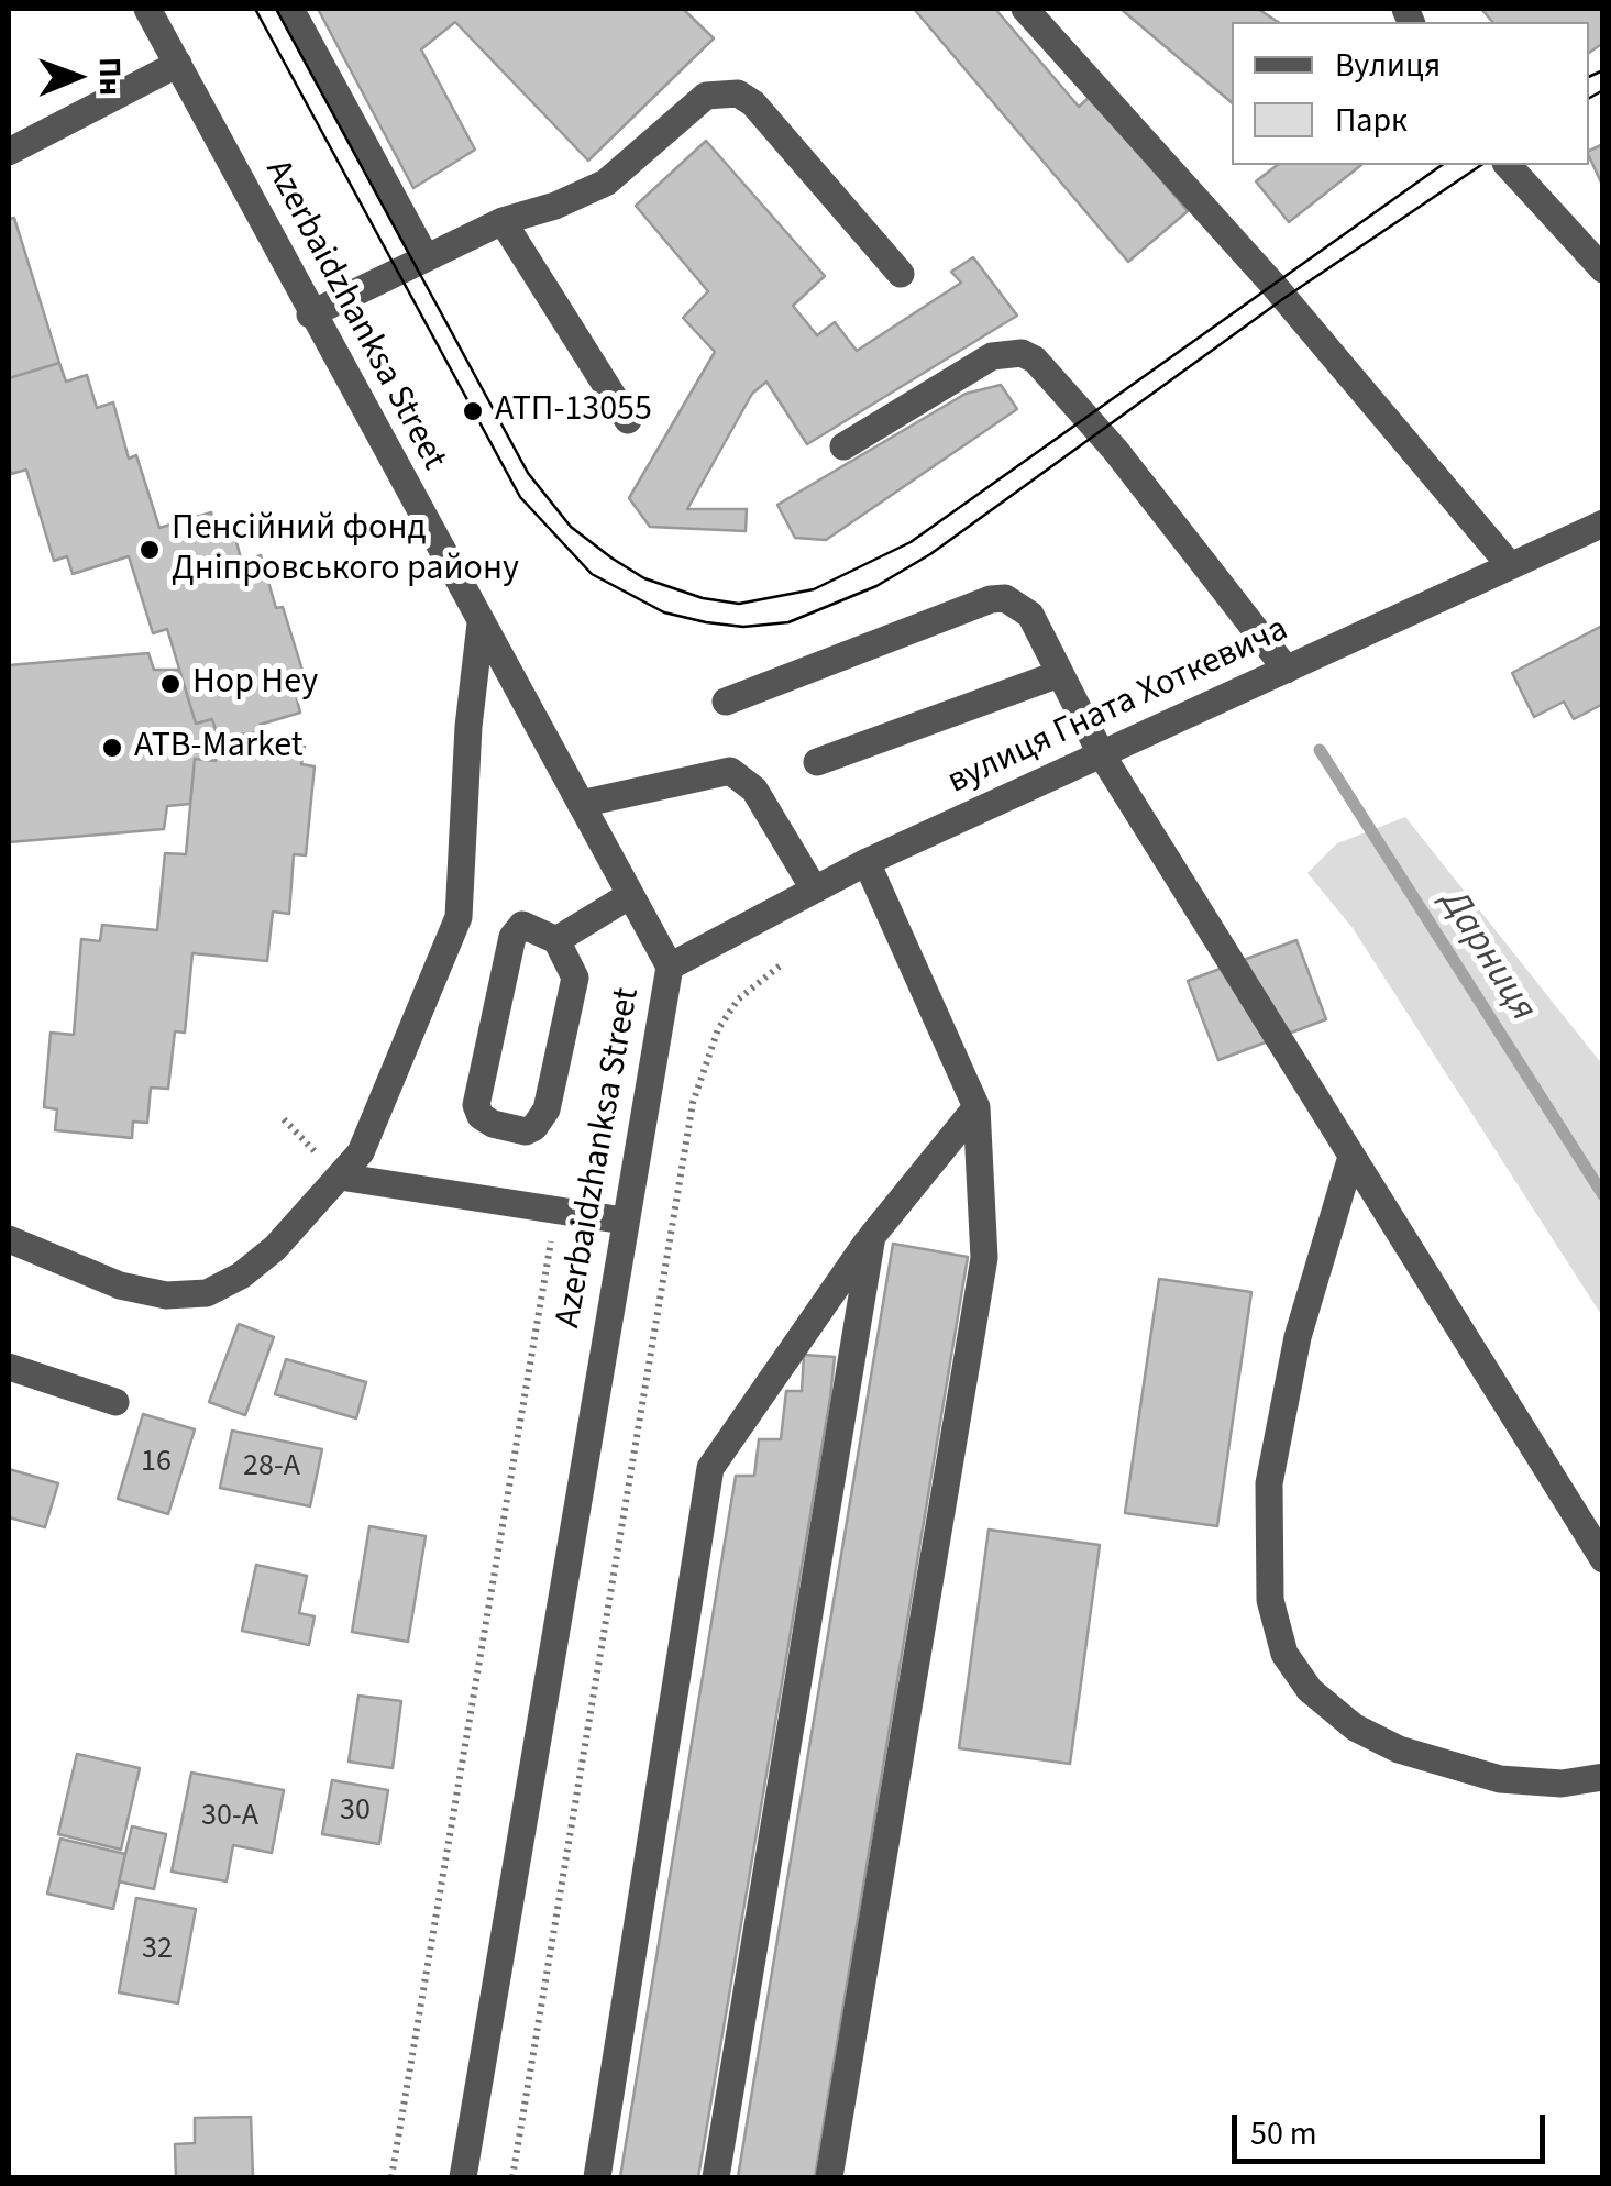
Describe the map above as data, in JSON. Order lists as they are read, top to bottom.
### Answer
{
  "streets": {
    "street": ["Azerbaidzhanksa Street", "вулиця Гната Хоткевича"]
  },
  "crossings": [
    ["Azerbaidzhanksa Street", "вулиця Гната Хоткевича"]
  ],
  "water": ["Дарниця"],
  "places": [
    "АТП-13055",
    "Пенсійний фонд Дніпровського району",
    "Hop Hey",
    "ATB-Market"
  ],
  "house_numbers": [
    "16",
    "28-А",
    "30",
    "30-А",
    "32"
  ],
  "legend": ["Вулиця", "Парк"],
  "scale_bar": "50 m",
  "north": "right"
}
